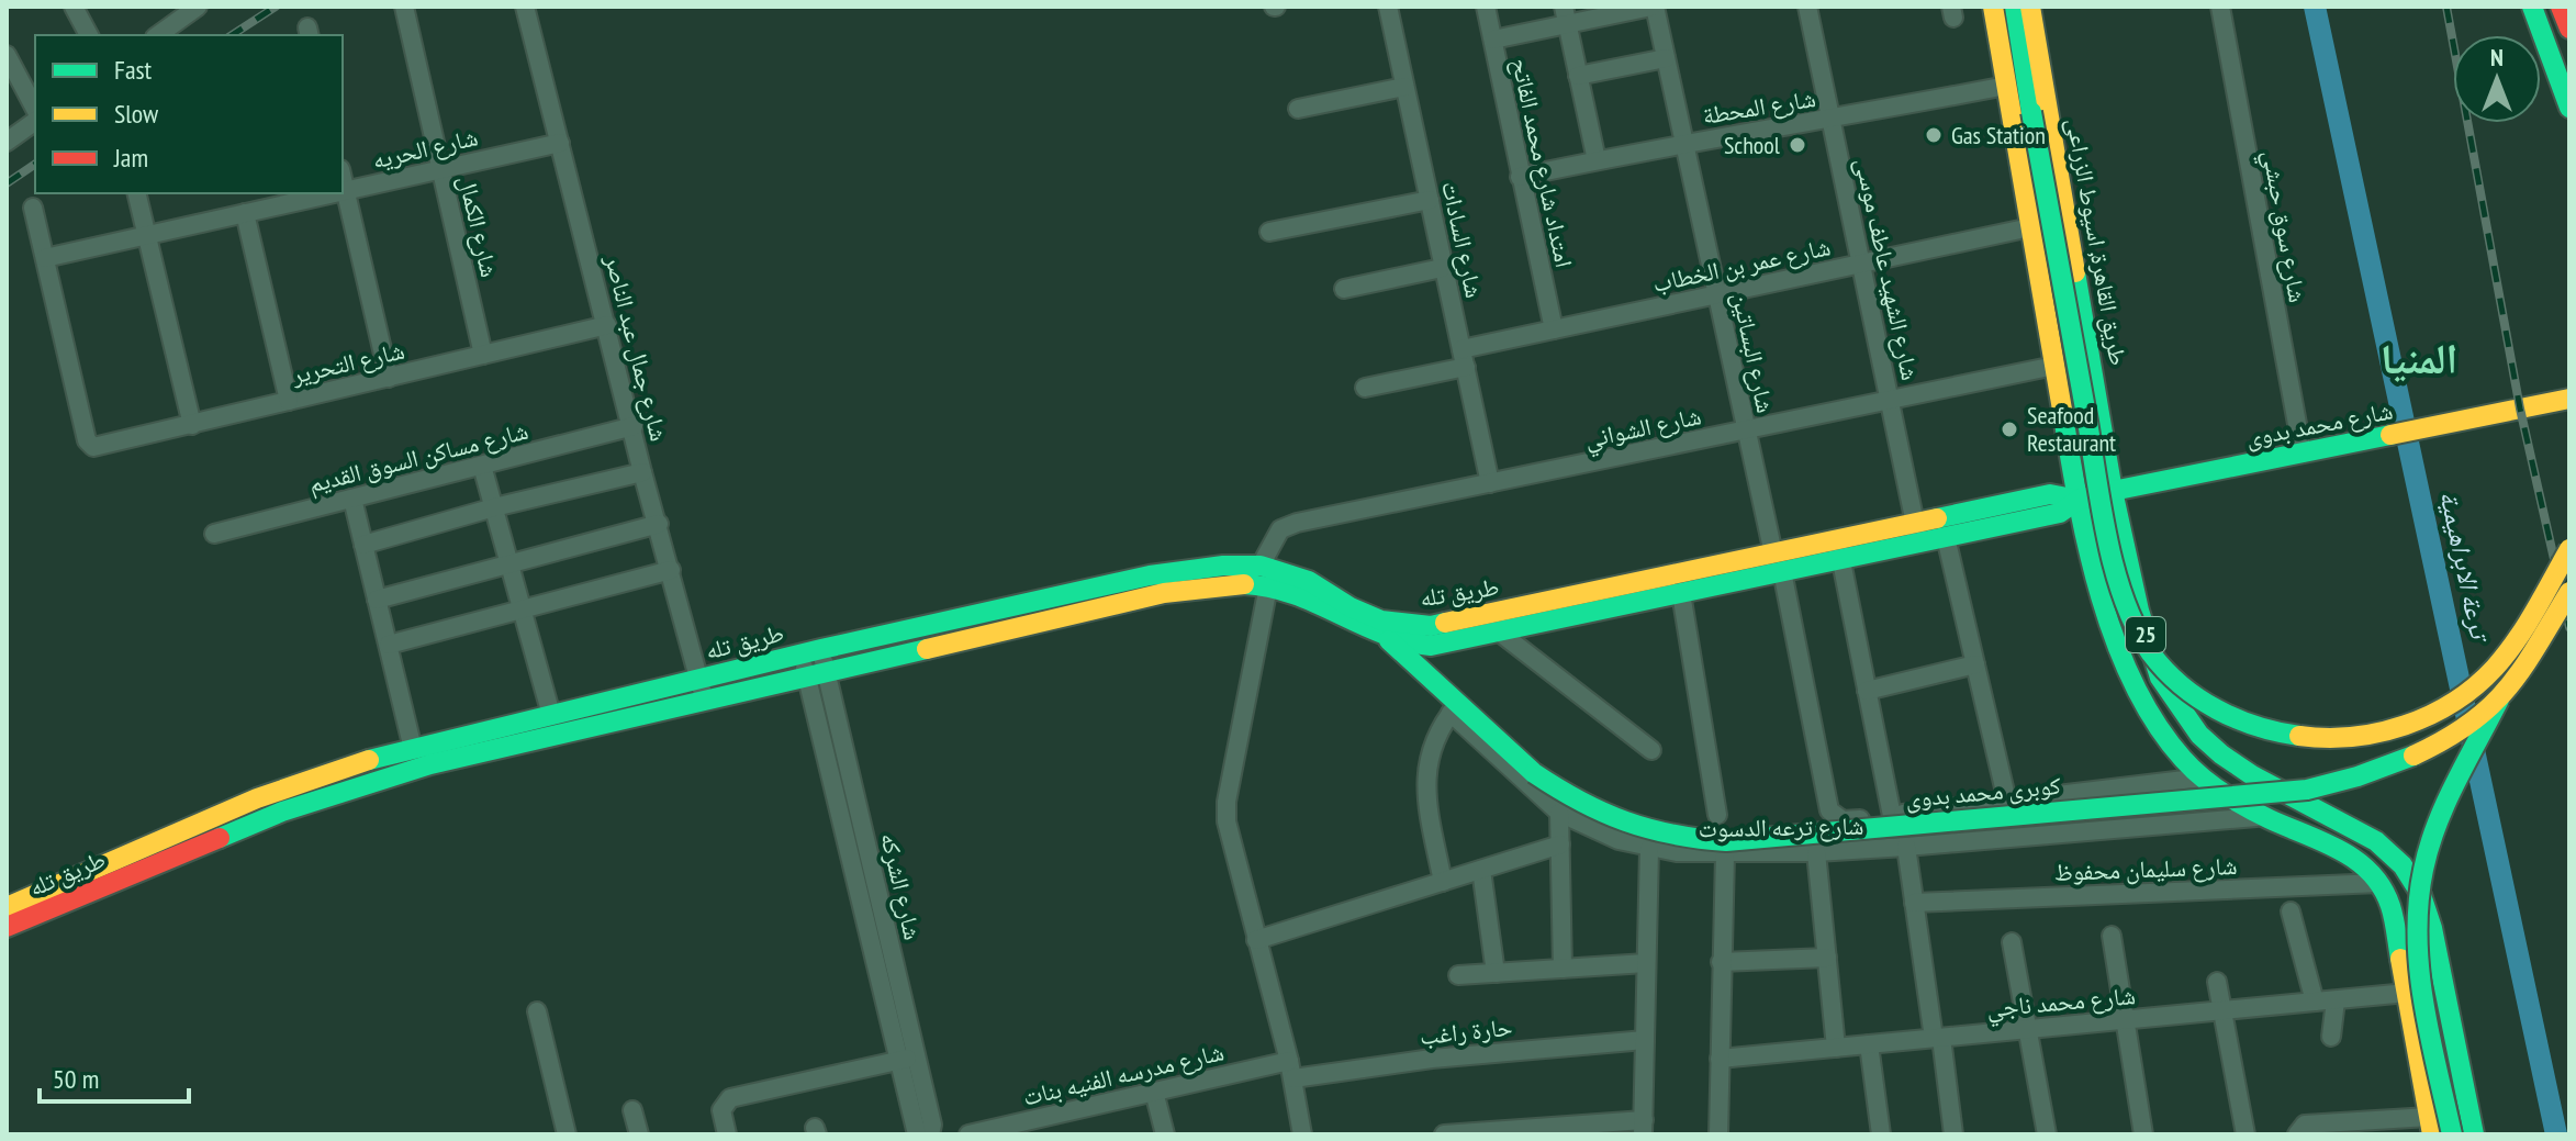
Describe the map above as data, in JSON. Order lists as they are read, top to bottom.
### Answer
{
  "streets": {
    "main road": [
      "طريق القاهرة, اسيوط الزراعى",
      "شارع محمد بدوى",
      "طريق تله",
      "25",
      "كوبرى محمد بدوى"
    ],
    "street": [
      "شارع المحطة",
      "شارع الحريه",
      "امتداد شارع محمد الفاتح",
      "شارع الكمال",
      "شارع سوق حبشي",
      "شارع السادات",
      "شارع عمر بن الخطاب",
      "شارع الشهيد عاطف موسى",
      "شارع جمال عبد الناصر",
      "شارع البساتين",
      "شارع التحرير",
      "شارع الشواني",
      "شارع مساكن السوق القديم",
      "شارع ترعه الدسوت",
      "شارع سليمان محفوظ",
      "شارع الشركه",
      "شارع محمد ناجي",
      "حارة راغب",
      "شارع مدرسه الفنيه بنات"
    ]
  },
  "crossings": [
    ["شارع المحطة", "امتداد شارع محمد الفاتح"],
    ["شارع المحطة", "شارع الشهيد عاطف موسى"],
    ["شارع المحطة", "شارع البساتين"],
    ["شارع المحطة", "25"],
    ["شارع الحريه", "شارع الكمال"],
    ["شارع الحريه", "شارع جمال عبد الناصر"],
    ["شارع الحريه", "شارع التحرير"],
    ["امتداد شارع محمد الفاتح", "شارع عمر بن الخطاب"],
    ["شارع الكمال", "شارع التحرير"],
    ["شارع سوق حبشي", "شارع محمد بدوى"],
    ["شارع السادات", "شارع عمر بن الخطاب"],
    ["شارع السادات", "شارع الشواني"],
    ["طريق القاهرة, اسيوط الزراعى", "شارع محمد بدوى"],
    ["شارع عمر بن الخطاب", "شارع الشهيد عاطف موسى"],
    ["شارع عمر بن الخطاب", "شارع البساتين"],
    ["شارع عمر بن الخطاب", "25"],
    ["شارع الشهيد عاطف موسى", "شارع الشواني"],
    ["شارع الشهيد عاطف موسى", "طريق تله"],
    ["شارع جمال عبد الناصر", "شارع التحرير"],
    ["شارع جمال عبد الناصر", "شارع مساكن السوق القديم"],
    ["شارع جمال عبد الناصر", "طريق تله"],
    ["شارع البساتين", "شارع الشواني"],
    ["شارع البساتين", "طريق تله"],
    ["شارع البساتين", "25"],
    ["شارع محمد بدوى", "طريق تله"],
    ["شارع محمد بدوى", "25"],
    ["شارع الشواني", "طريق تله"],
    ["شارع الشواني", "25"],
    ["طريق تله", "25"],
    ["طريق تله", "كوبرى محمد بدوى"],
    ["طريق تله", "شارع الشركه"],
    ["25", "شارع ترعه الدسوت"],
    ["25", "شارع سليمان محفوظ"],
    ["25", "شارع محمد ناجي"],
    ["كوبرى محمد بدوى", "شارع ترعه الدسوت"],
    ["حارة راغب", "شارع مدرسه الفنيه بنات"]
  ],
  "districts": ["المنيا"],
  "water": ["ترعة الابراهيمية"],
  "places": ["Gas Station", "School", "Seafood Restaurant"],
  "legend": ["Fast", "Slow", "Jam"],
  "scale_bar": "50 m",
  "north": "top"
}
